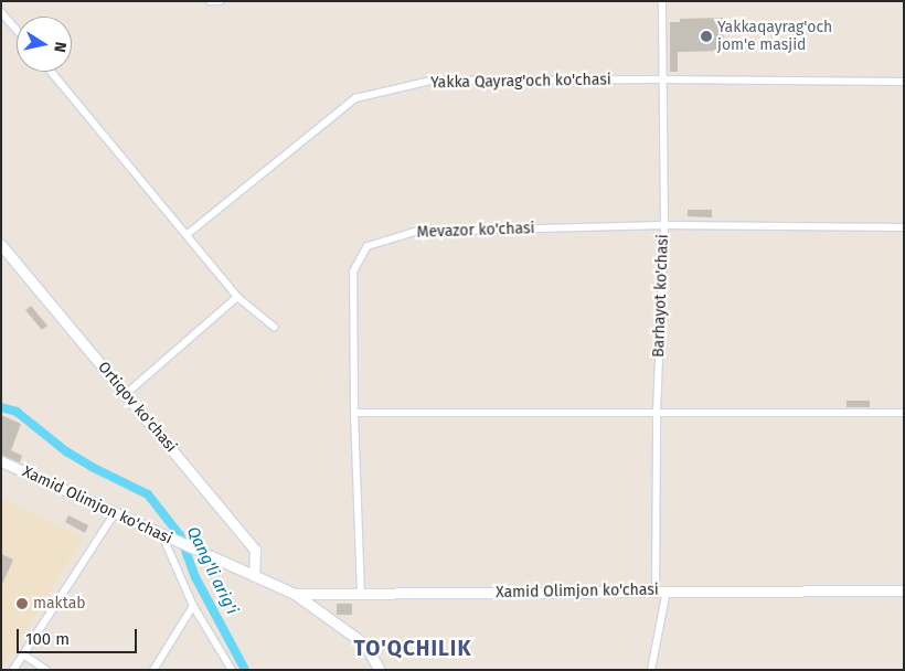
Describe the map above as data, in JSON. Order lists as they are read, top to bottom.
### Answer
{
  "streets": {
    "main road": ["Ortiqov ko'chasi", "Xamid Olimjon ko'chasi"],
    "street": ["Yakka Qayrag'och ko'chasi", "Mevazor ko'chasi", "Barhayot ko'chasi"]
  },
  "crossings": [
    ["Yakka Qayrag'och ko'chasi", "Barhayot ko'chasi"],
    ["Mevazor ko'chasi", "Barhayot ko'chasi"],
    ["Mevazor ko'chasi", "Xamid Olimjon ko'chasi"],
    ["Barhayot ko'chasi", "Xamid Olimjon ko'chasi"],
    ["Ortiqov ko'chasi", "Xamid Olimjon ko'chasi"]
  ],
  "districts": ["TO'QCHILIK"],
  "water": ["Qang'li arig'i"],
  "places": ["Yakkaqayrag'och jom'e masjid", "maktab"],
  "scale_bar": "100 m",
  "north": "right"
}
